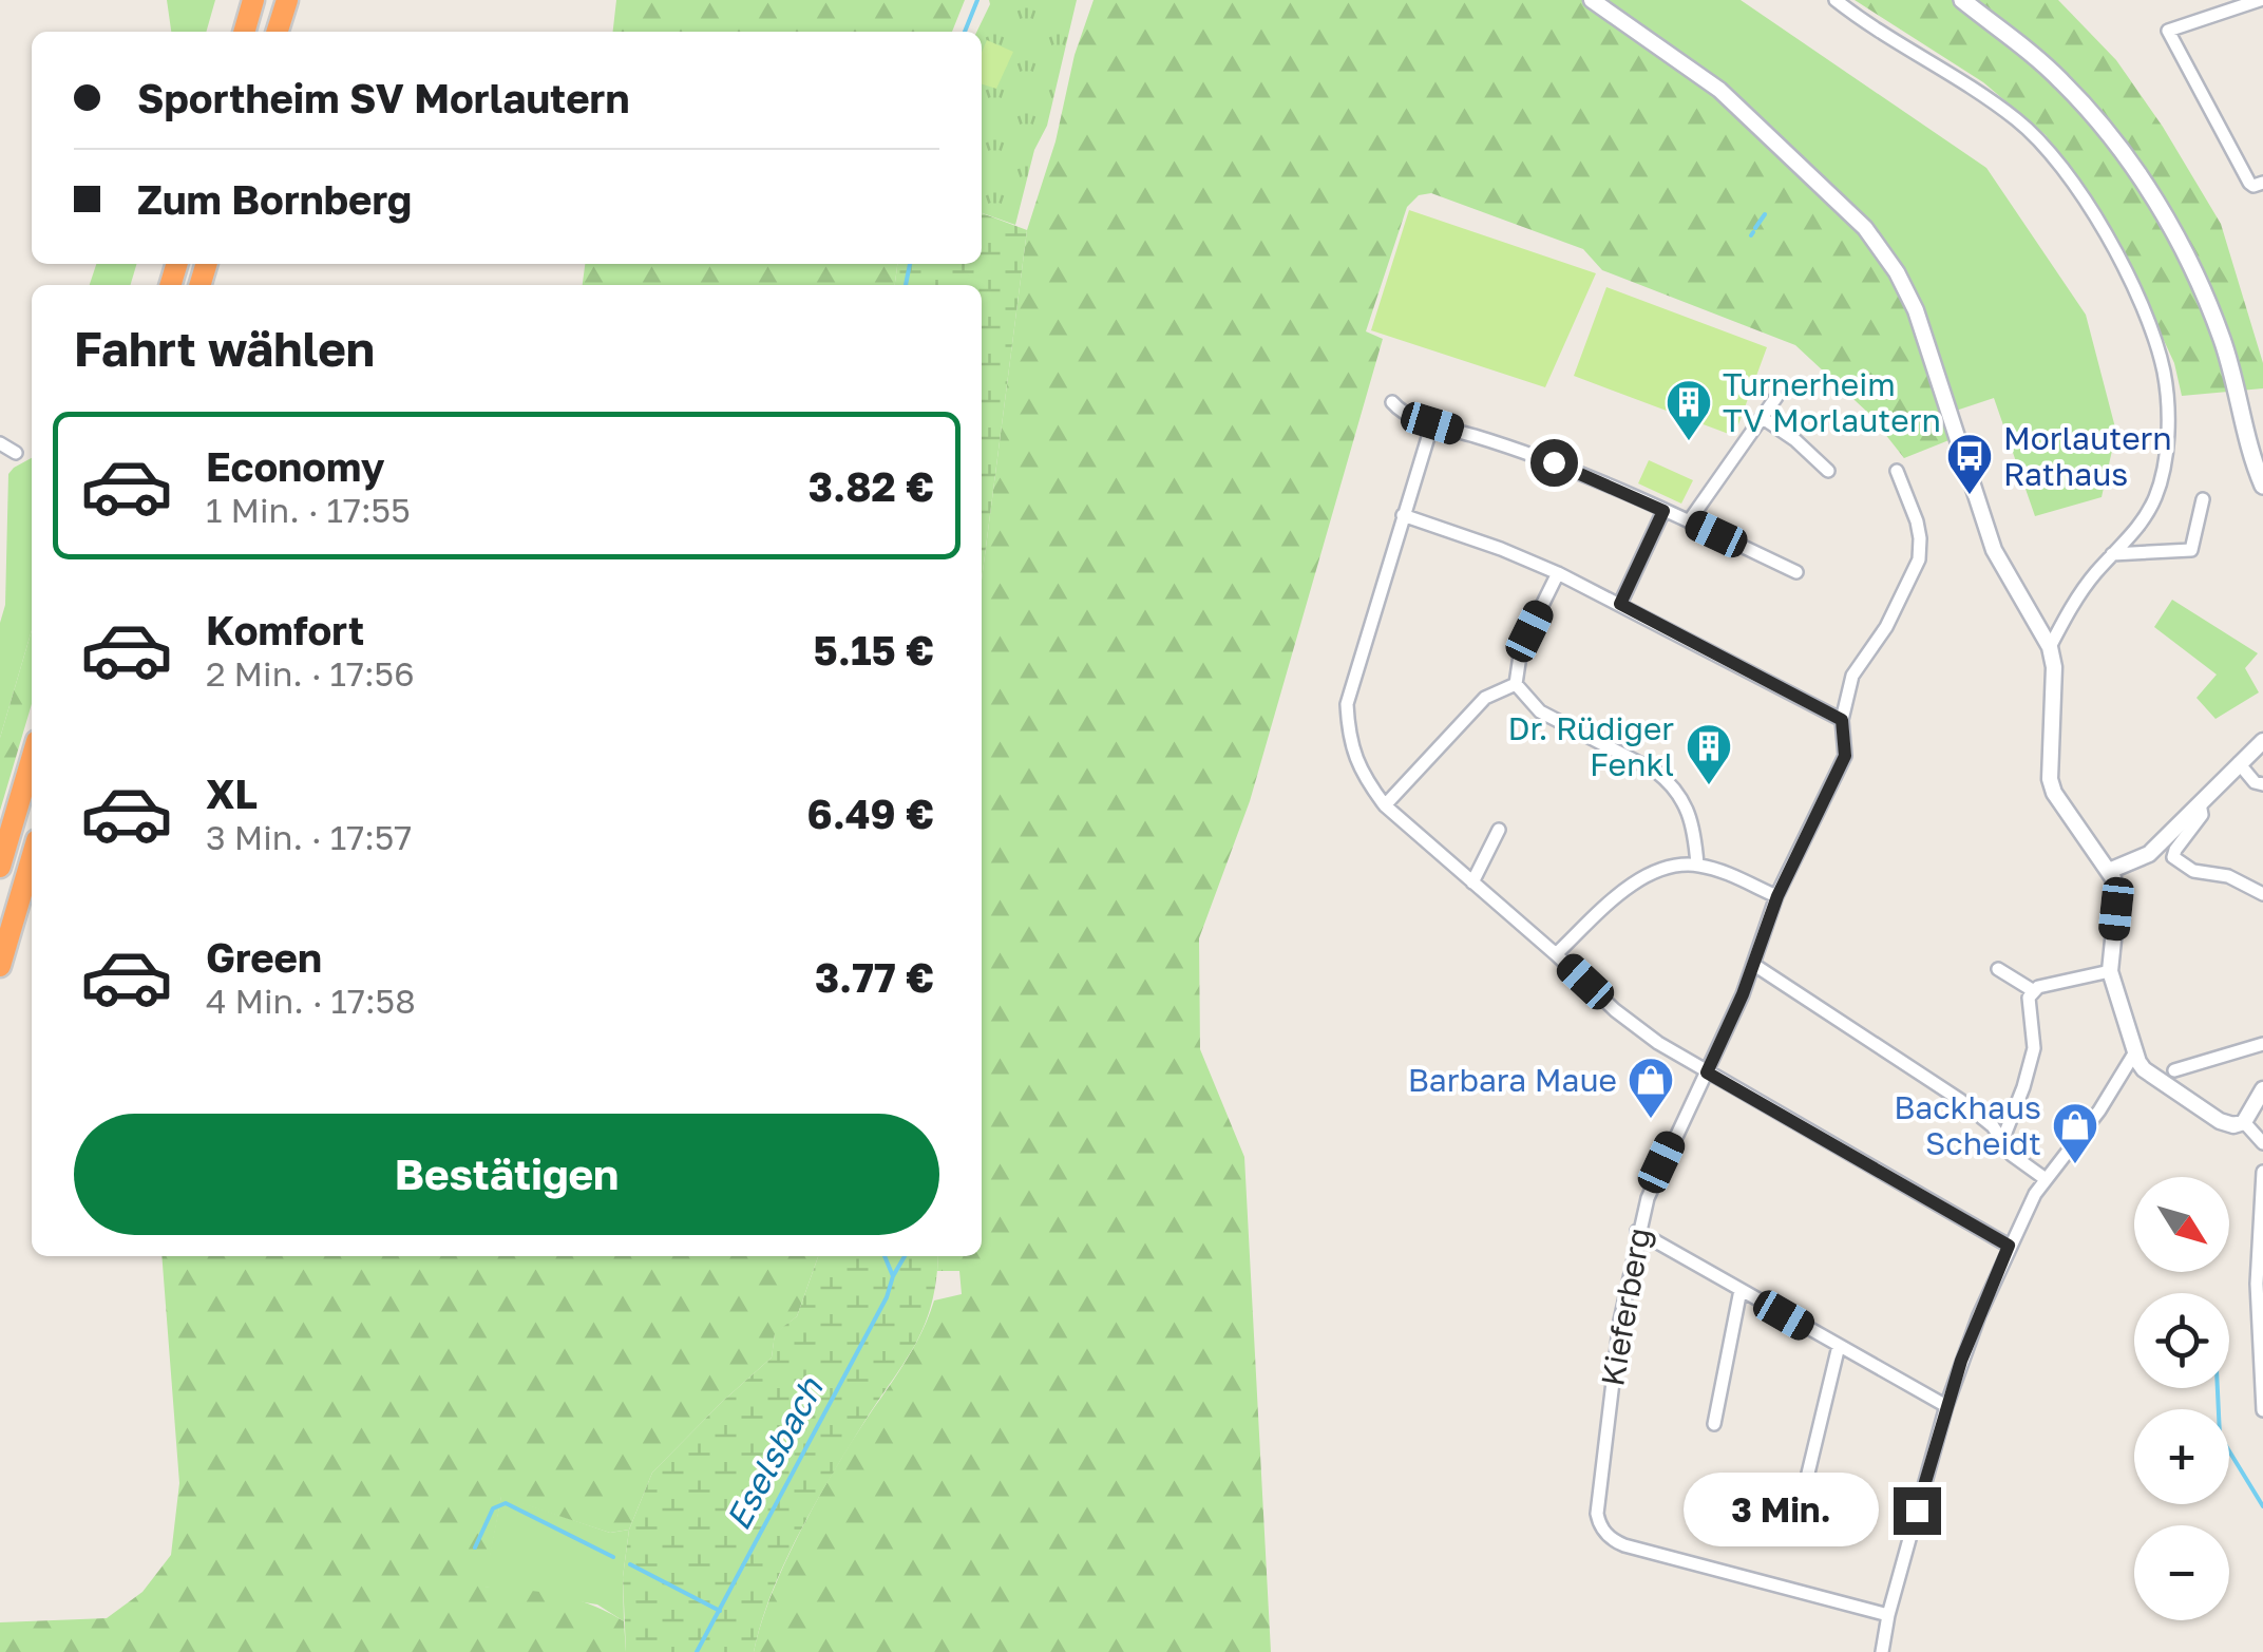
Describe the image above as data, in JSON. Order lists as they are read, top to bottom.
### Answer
{
  "streets": {
    "street": ["Kieferberg"]
  },
  "water": ["Eselsbach"],
  "places": {
    "building": ["Turnerheim TV Morlautern", "Dr. Rüdiger Fenkl"],
    "bus stop": ["Morlautern Rathaus"],
    "shop": ["Barbara Maue", "Backhaus Scheidt"]
  },
  "north": "bottom right",
  "page": {
    "banner": ["Sportheim SV Morlautern", "Zum Bornberg"],
    "heading": "Fahrt wählen",
    "list": [
      {
        "name": "Economy",
        "note": "1 Min. · 17:55",
        "value": "3.82 €"
      },
      {
        "name": "Komfort",
        "note": "2 Min. · 17:56",
        "value": "5.15 €"
      },
      {
        "name": "XL",
        "note": "3 Min. · 17:57",
        "value": "6.49 €"
      },
      {
        "name": "Green",
        "note": "4 Min. · 17:58",
        "value": "3.77 €"
      }
    ],
    "buttons": "Bestätigen",
    "map_buttons": ["+", "−"],
    "bubble": "3 Min."
  }
}
